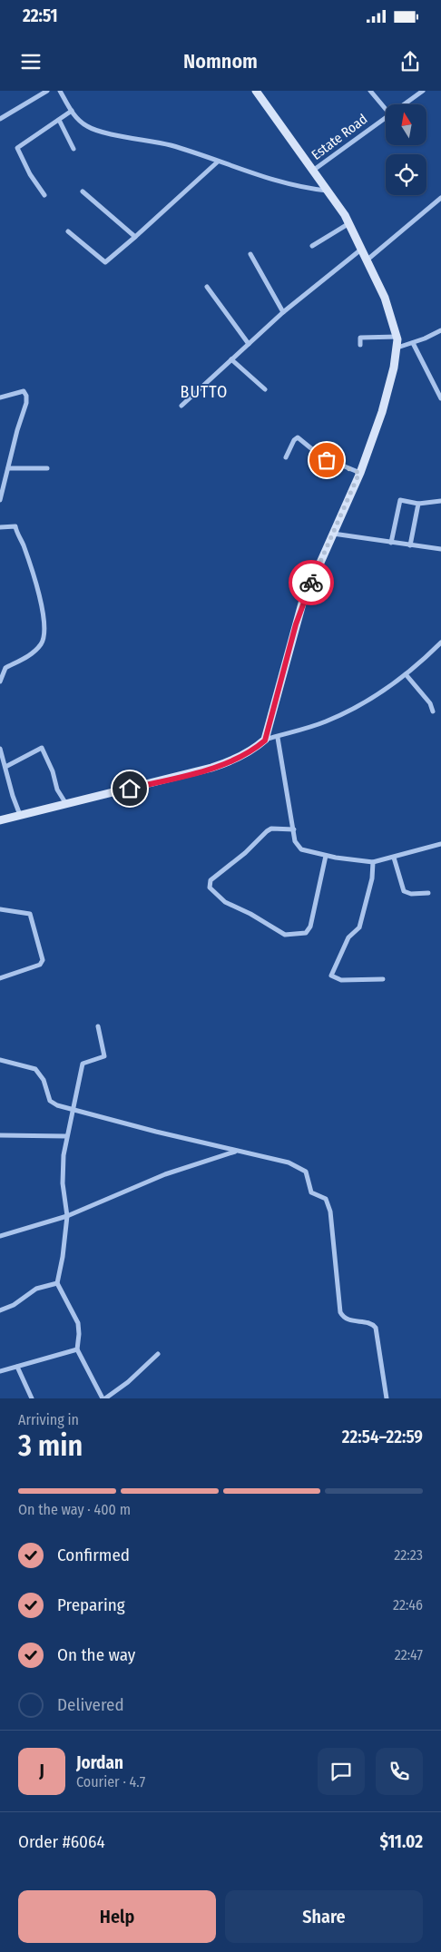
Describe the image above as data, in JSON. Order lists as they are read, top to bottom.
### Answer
{
  "streets": {
    "street": ["Estate Road"]
  },
  "districts": ["BUTTO"],
  "north": "top",
  "page": {
    "status": "22:51",
    "header": "Nomnom",
    "heading": ["3 min", "Arriving in", "22:54–22:59"],
    "panel": [
      "Jordan",
      "Courier · 4.7",
      "Order #6064",
      "$11.02"
    ],
    "bar": "On the way · 400 m",
    "list": [
      ["Confirmed", "22:23"],
      ["Preparing", "22:46"],
      ["On the way", "22:47"],
      "Delivered"
    ],
    "round": "J",
    "buttons": ["Help", "Share"]
  }
}
